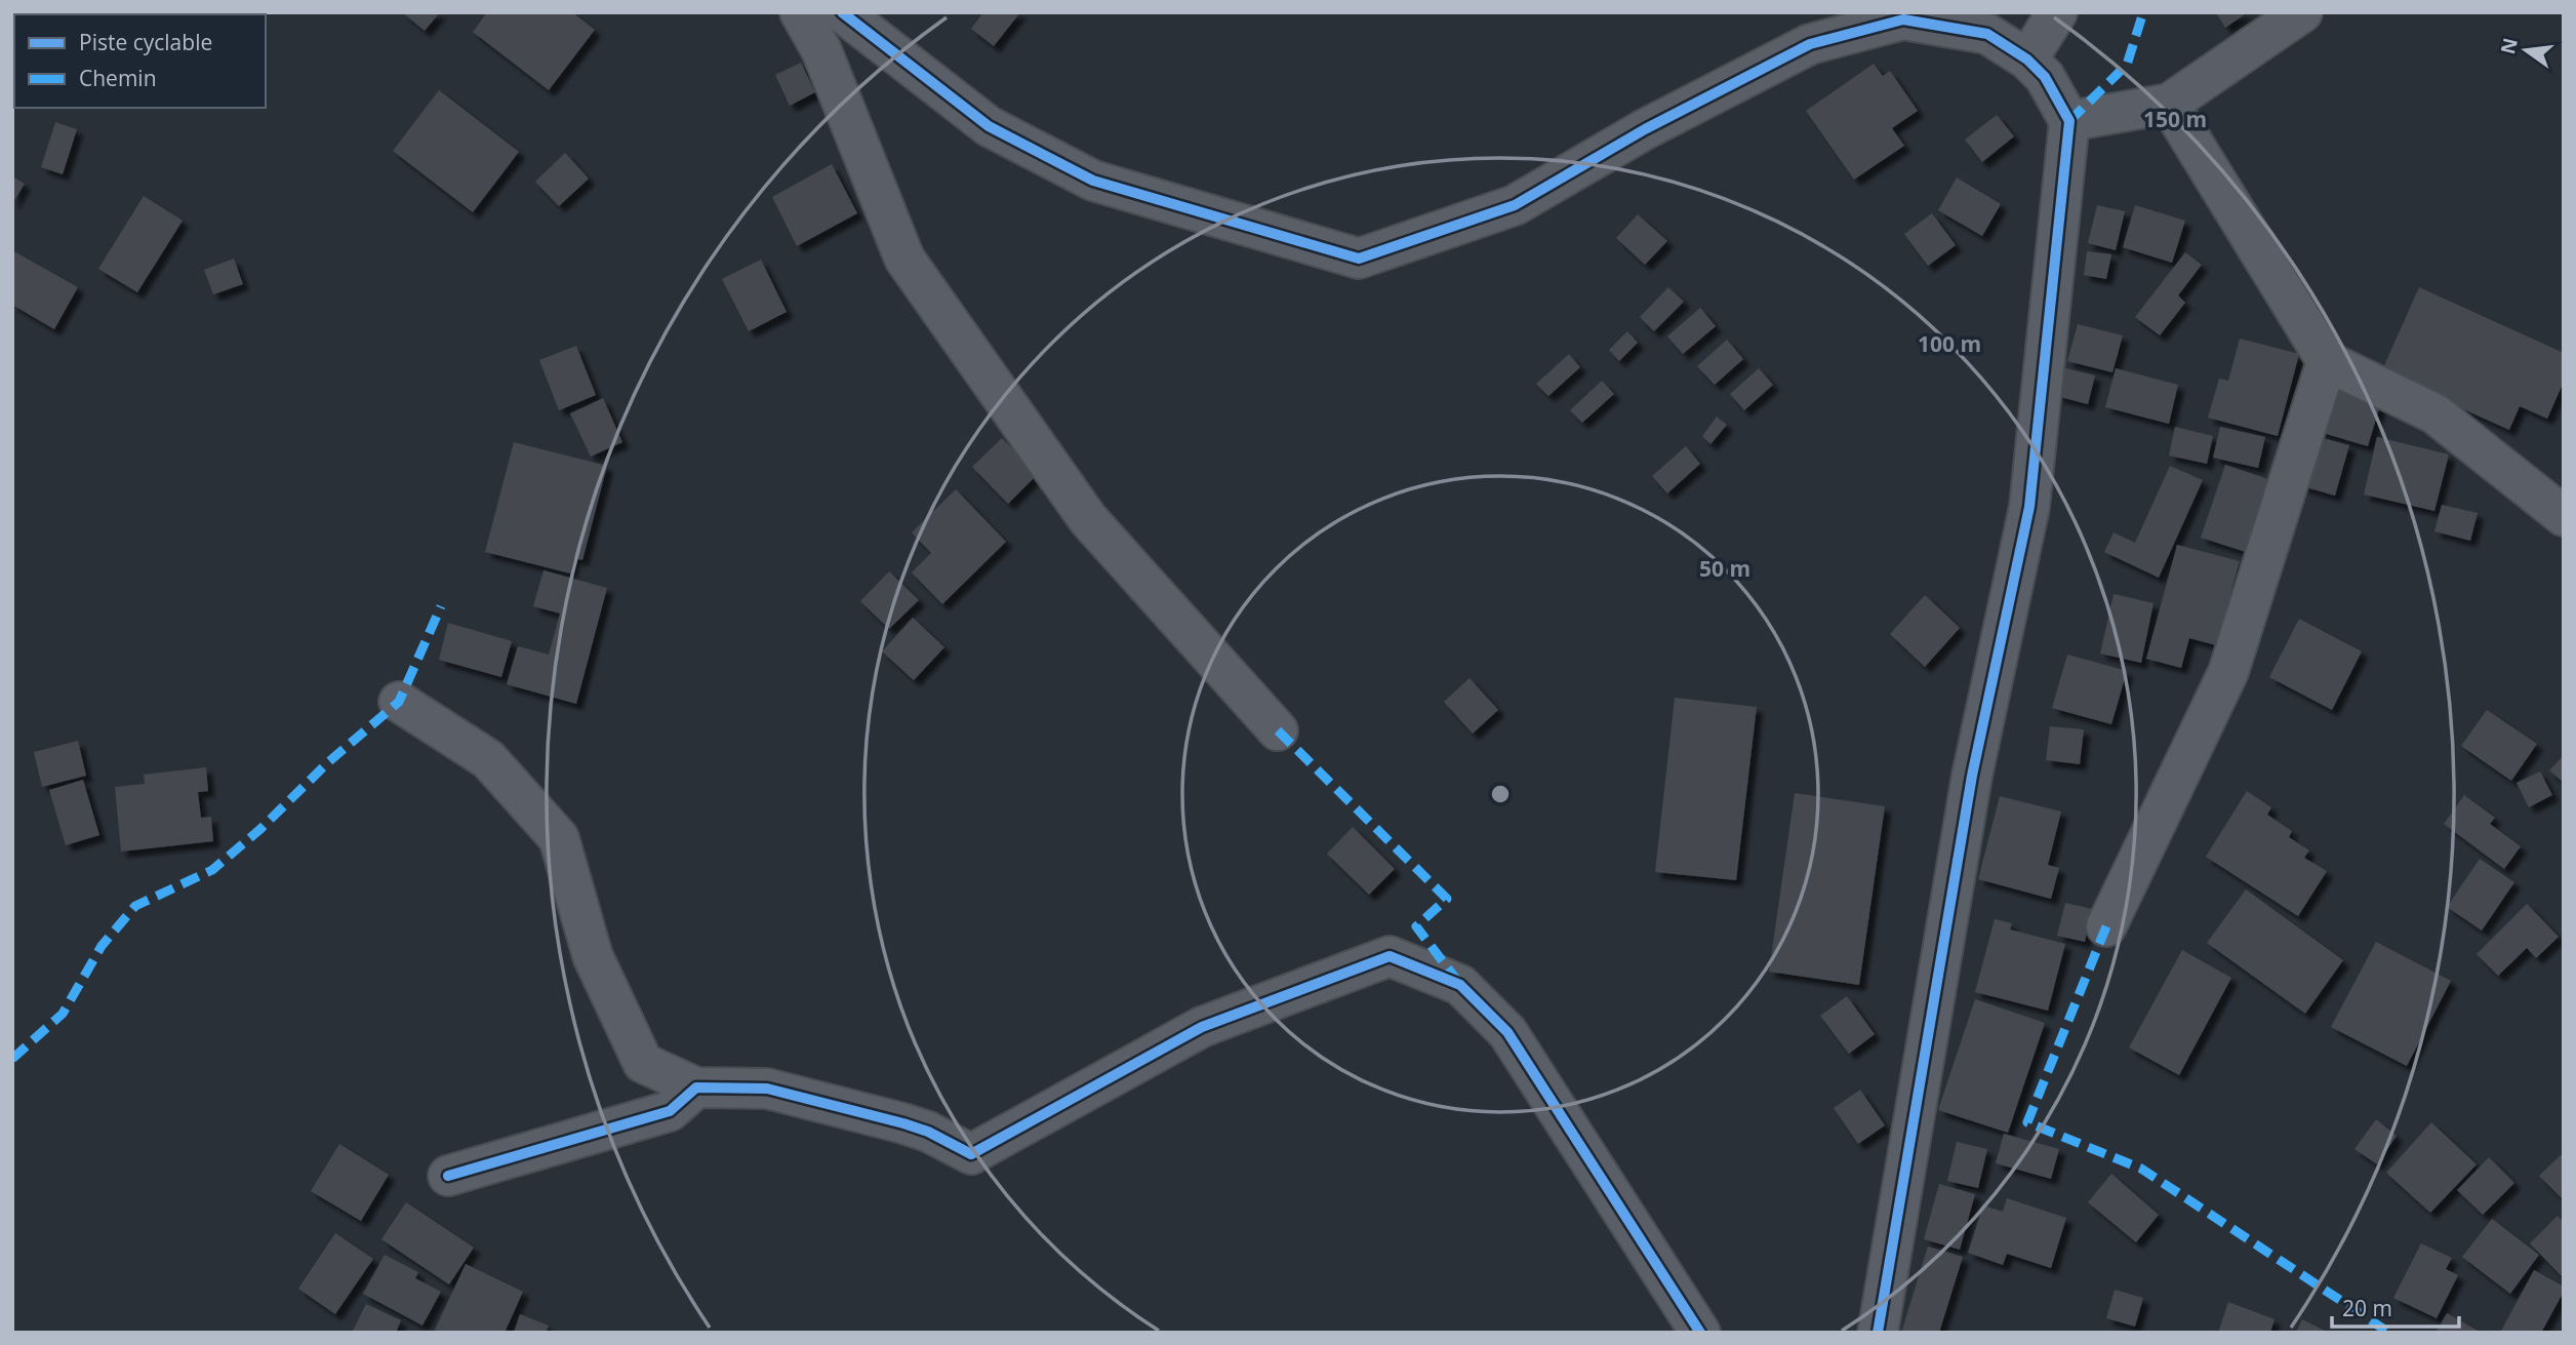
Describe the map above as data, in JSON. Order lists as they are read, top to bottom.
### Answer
{
  "legend": ["Piste cyclable", "Chemin"],
  "scale_bar": "20 m",
  "north": "left",
  "rings": ["150 m", "100 m", "50 m"]
}
